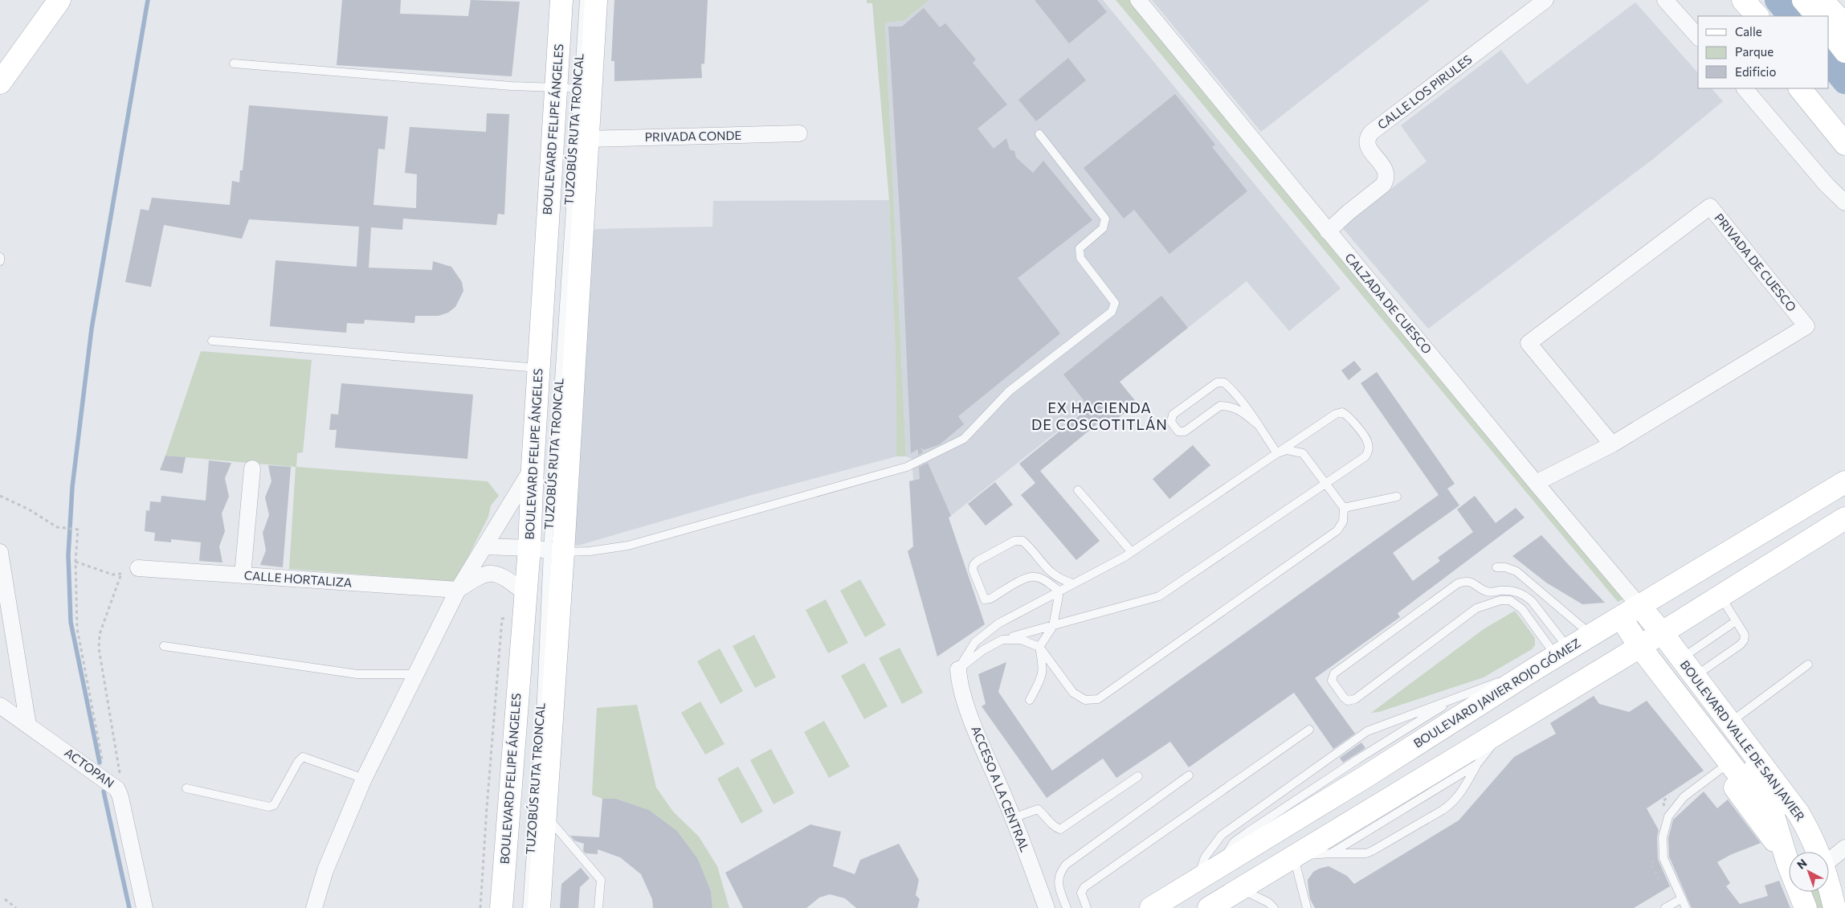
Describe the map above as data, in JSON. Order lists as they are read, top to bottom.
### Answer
{
  "streets": {
    "main road": ["BOULEVARD FELIPE ÁNGELES", "BOULEVARD JAVIER ROJO GÓMEZ", "BOULEVARD VALLE DE SAN JAVIER"],
    "street": [
      "CALLE LOS PIRULES",
      "PRIVADA CONDE",
      "PRIVADA DE CUESCO",
      "CALZADA DE CUESCO",
      "CALLE HORTALIZA",
      "ACTOPAN",
      "ACCESO A LA CENTRAL"
    ],
    "lane": ["TUZOBÚS RUTA TRONCAL"]
  },
  "crossings": [
    ["CALLE LOS PIRULES", "CALZADA DE CUESCO"],
    ["BOULEVARD FELIPE ÁNGELES", "TUZOBÚS RUTA TRONCAL"],
    ["BOULEVARD FELIPE ÁNGELES", "PRIVADA CONDE"],
    ["PRIVADA DE CUESCO", "CALZADA DE CUESCO"],
    ["CALZADA DE CUESCO", "BOULEVARD JAVIER ROJO GÓMEZ"],
    ["CALZADA DE CUESCO", "BOULEVARD VALLE DE SAN JAVIER"],
    ["BOULEVARD JAVIER ROJO GÓMEZ", "BOULEVARD VALLE DE SAN JAVIER"]
  ],
  "districts": ["EX HACIENDA DE COSCOTITLÁN"],
  "legend": ["Calle", "Parque", "Edificio"],
  "north": "top left"
}
